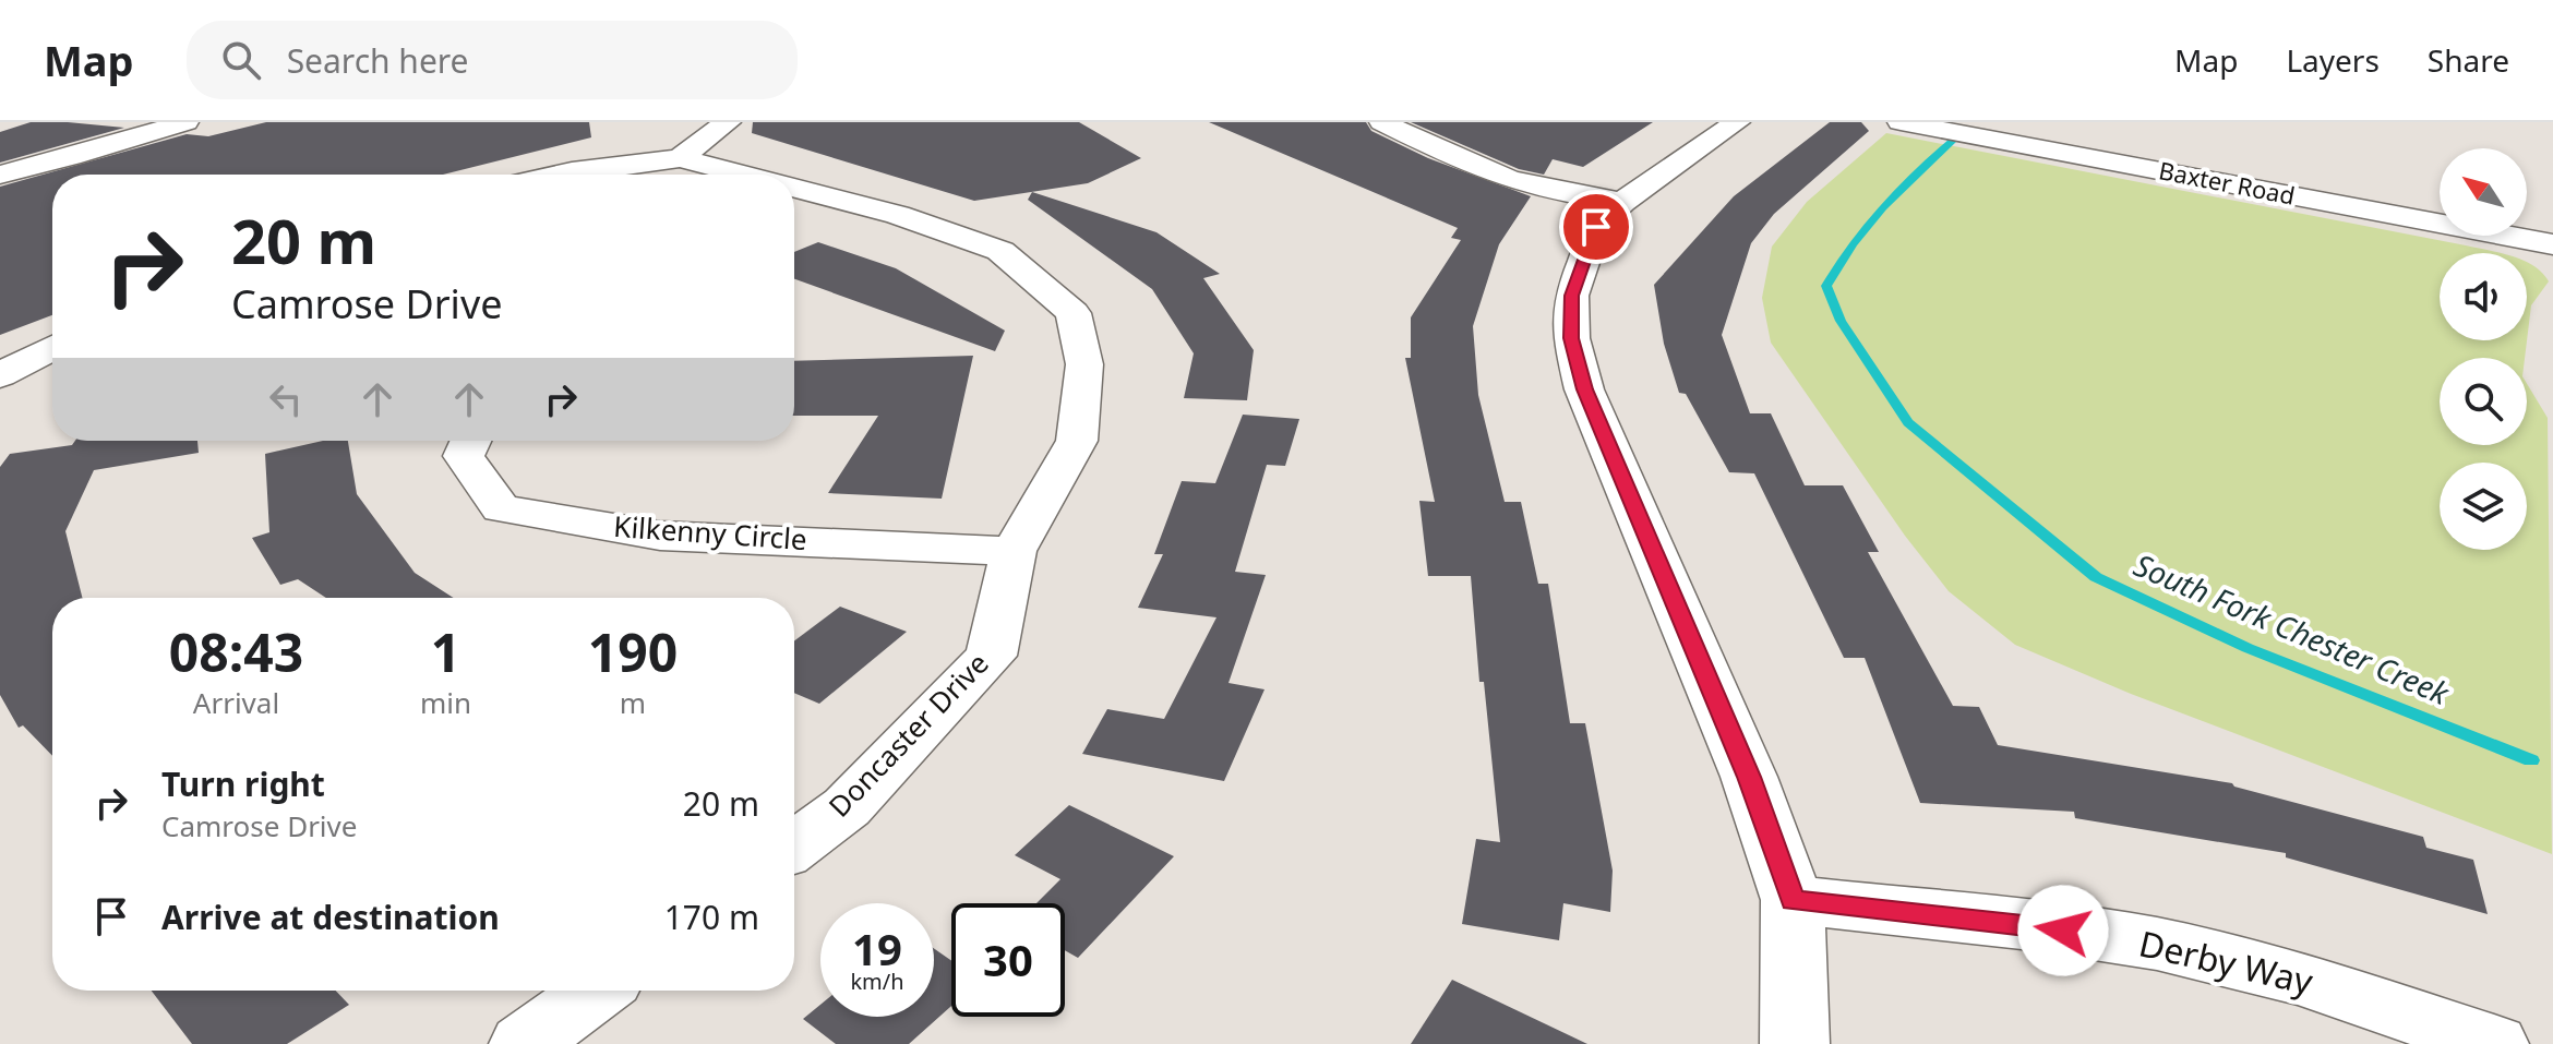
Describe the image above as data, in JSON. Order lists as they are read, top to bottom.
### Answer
{
  "streets": {
    "street": [
      "Baxter Road",
      "Kilkenny Circle",
      "Doncaster Drive",
      "Derby Way"
    ]
  },
  "crossings": [
    ["Kilkenny Circle", "Doncaster Drive"]
  ],
  "water": ["South Fork Chester Creek"],
  "north": "top left",
  "page": {
    "header": "Map",
    "search": "Search here",
    "nav": ["Map", "Layers", "Share"],
    "turn": ["20 m", "Camrose Drive"],
    "eta": [
      "08:43",
      "Arrival",
      "1",
      "min",
      "190",
      "m"
    ],
    "list": [
      {
        "name": "Turn right",
        "note": "Camrose Drive",
        "value": "20 m"
      },
      {
        "name": "Arrive at destination",
        "value": "170 m"
      }
    ],
    "speed": "19 km/h",
    "limit": "30"
  }
}
